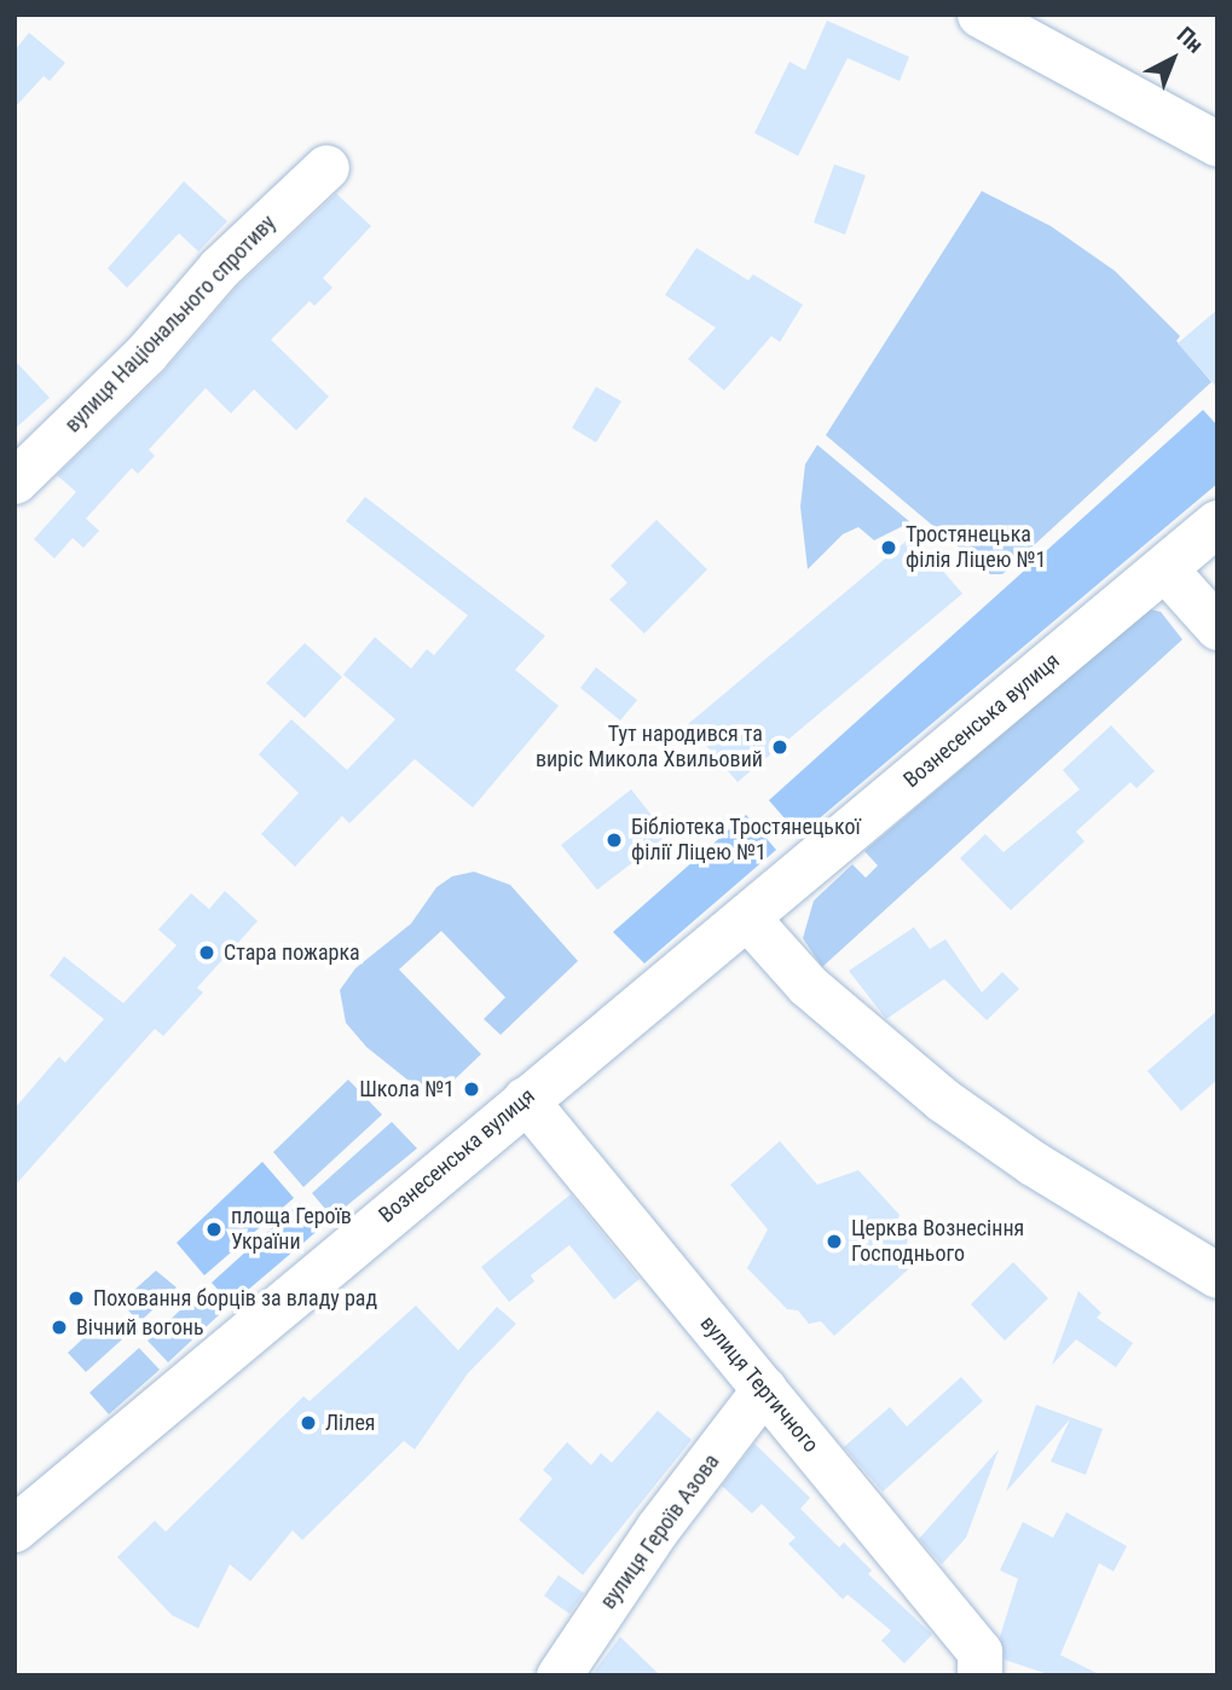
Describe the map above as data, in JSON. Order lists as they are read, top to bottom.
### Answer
{
  "streets": {
    "main road": ["Вознесенська вулиця"],
    "street": ["вулиця Національного спротиву", "вулиця Тертичного", "вулиця Героїв Азова"]
  },
  "crossings": [
    ["Вознесенська вулиця", "вулиця Тертичного"],
    ["вулиця Тертичного", "вулиця Героїв Азова"]
  ],
  "places": [
    "Тростянецька філія Ліцею №1",
    "Тут народився та виріс Микола Хвильовий",
    "Бібліотека Тростянецької філії Ліцею №1",
    "Стара пожарка",
    "Школа №1",
    "площа Героїв України",
    "Церква Вознесіння Господнього",
    "Поховання борців за владу рад",
    "Вічний вогонь",
    "Лілея"
  ],
  "north": "top right"
}
